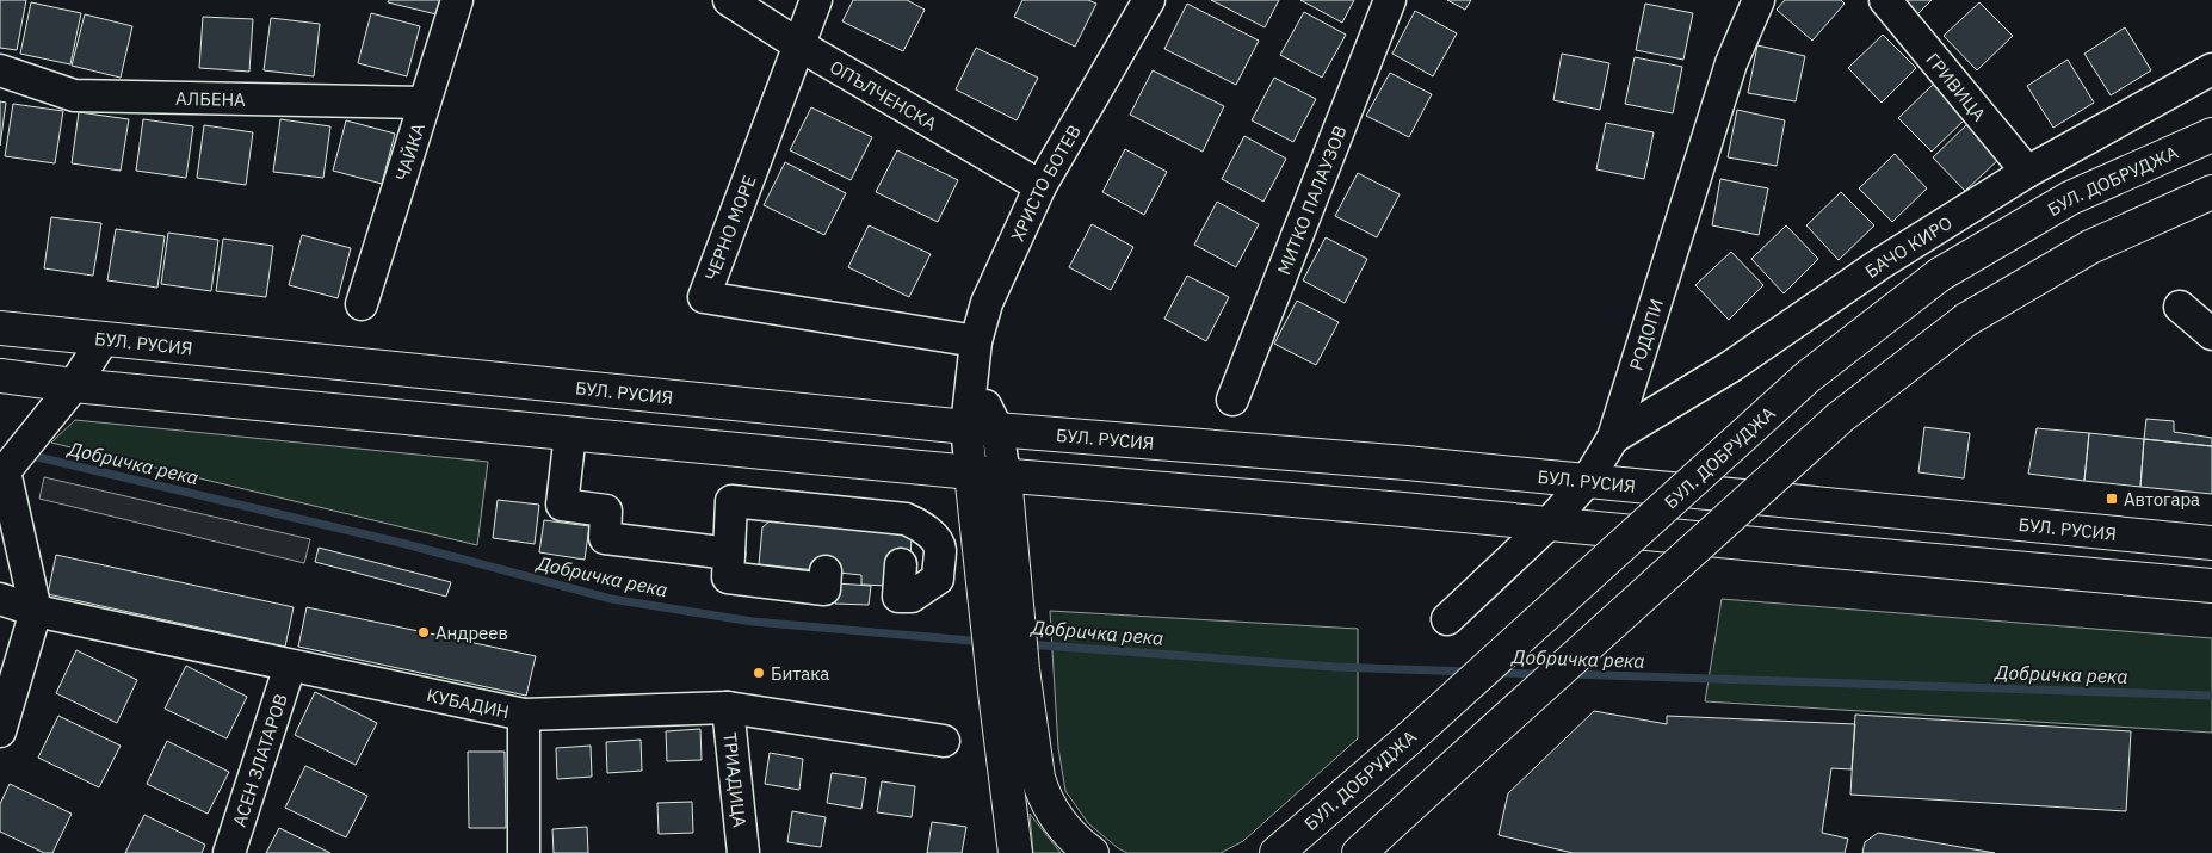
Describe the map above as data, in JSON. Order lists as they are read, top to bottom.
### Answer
{
  "streets": {
    "main road": ["БУЛ. ДОБРУДЖА", "БУЛ. РУСИЯ"],
    "street": [
      "ГРИВИЦА",
      "ОПЪЛЧЕНСКА",
      "АЛБЕНА",
      "ЧАЙКА",
      "ХРИСТО БОТЕВ",
      "МИТКО ПАЛАУЗОВ",
      "ЧЕРНО МОРЕ",
      "БАЧО КИРО",
      "РОДОПИ",
      "КУБАДИН",
      "АСЕН ЗЛАТАРОВ",
      "ТРИАДИЦА"
    ]
  },
  "crossings": [
    ["ГРИВИЦА", "БАЧО КИРО"],
    ["ОПЪЛЧЕНСКА", "ХРИСТО БОТЕВ"],
    ["ОПЪЛЧЕНСКА", "ЧЕРНО МОРЕ"],
    ["АЛБЕНА", "ЧАЙКА"],
    ["ХРИСТО БОТЕВ", "ЧЕРНО МОРЕ"],
    ["ХРИСТО БОТЕВ", "БУЛ. РУСИЯ"],
    ["БАЧО КИРО", "РОДОПИ"],
    ["РОДОПИ", "БУЛ. РУСИЯ"],
    ["КУБАДИН", "АСЕН ЗЛАТАРОВ"],
    ["КУБАДИН", "ТРИАДИЦА"]
  ],
  "water": ["Добричка река"],
  "places": {
    "transit": ["Aвтогара"],
    "other": ["Андреев", "Битака"]
  }
}
